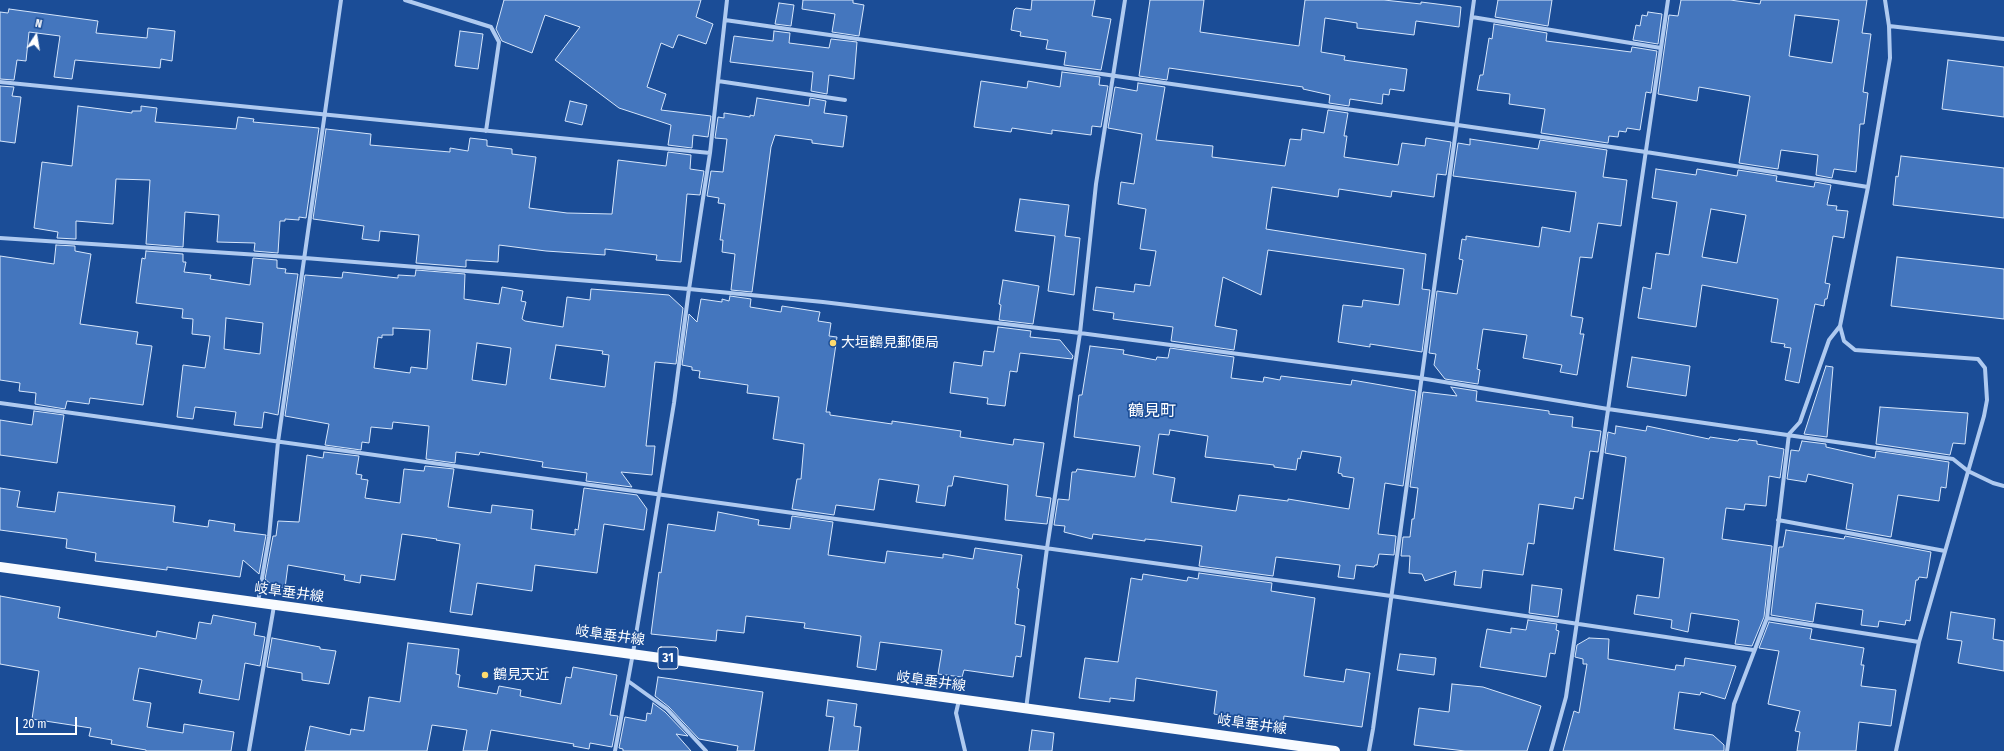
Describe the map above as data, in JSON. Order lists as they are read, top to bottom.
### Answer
{
  "streets": {
    "main road": ["岐阜垂井線", "31"]
  },
  "districts": ["鶴見町"],
  "places": ["大垣鶴見郵便局", "鶴見天近"],
  "scale_bar": "20 m",
  "north": "top"
}
